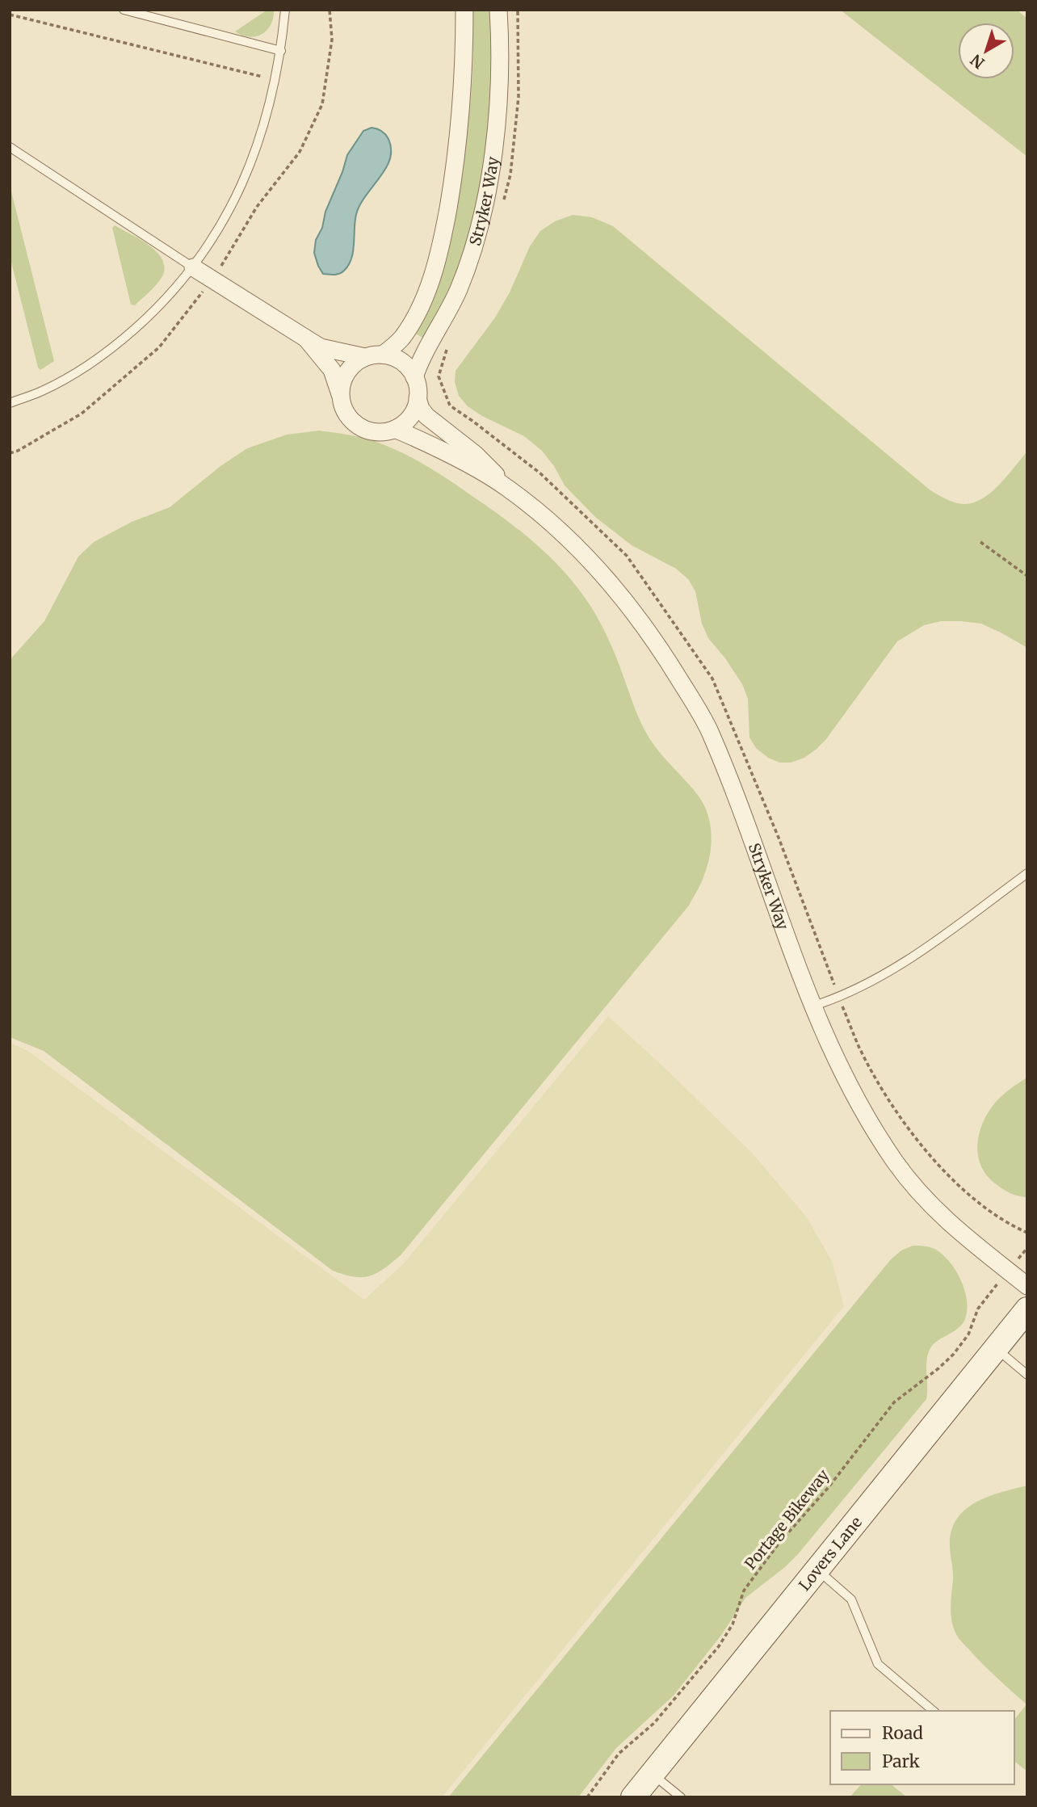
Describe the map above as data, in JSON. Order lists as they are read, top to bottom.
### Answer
{
  "streets": {
    "street": ["Stryker Way", "Lovers Lane"],
    "path": ["Portage Bikeway"]
  },
  "legend": ["Road", "Park"],
  "north": "bottom left"
}
